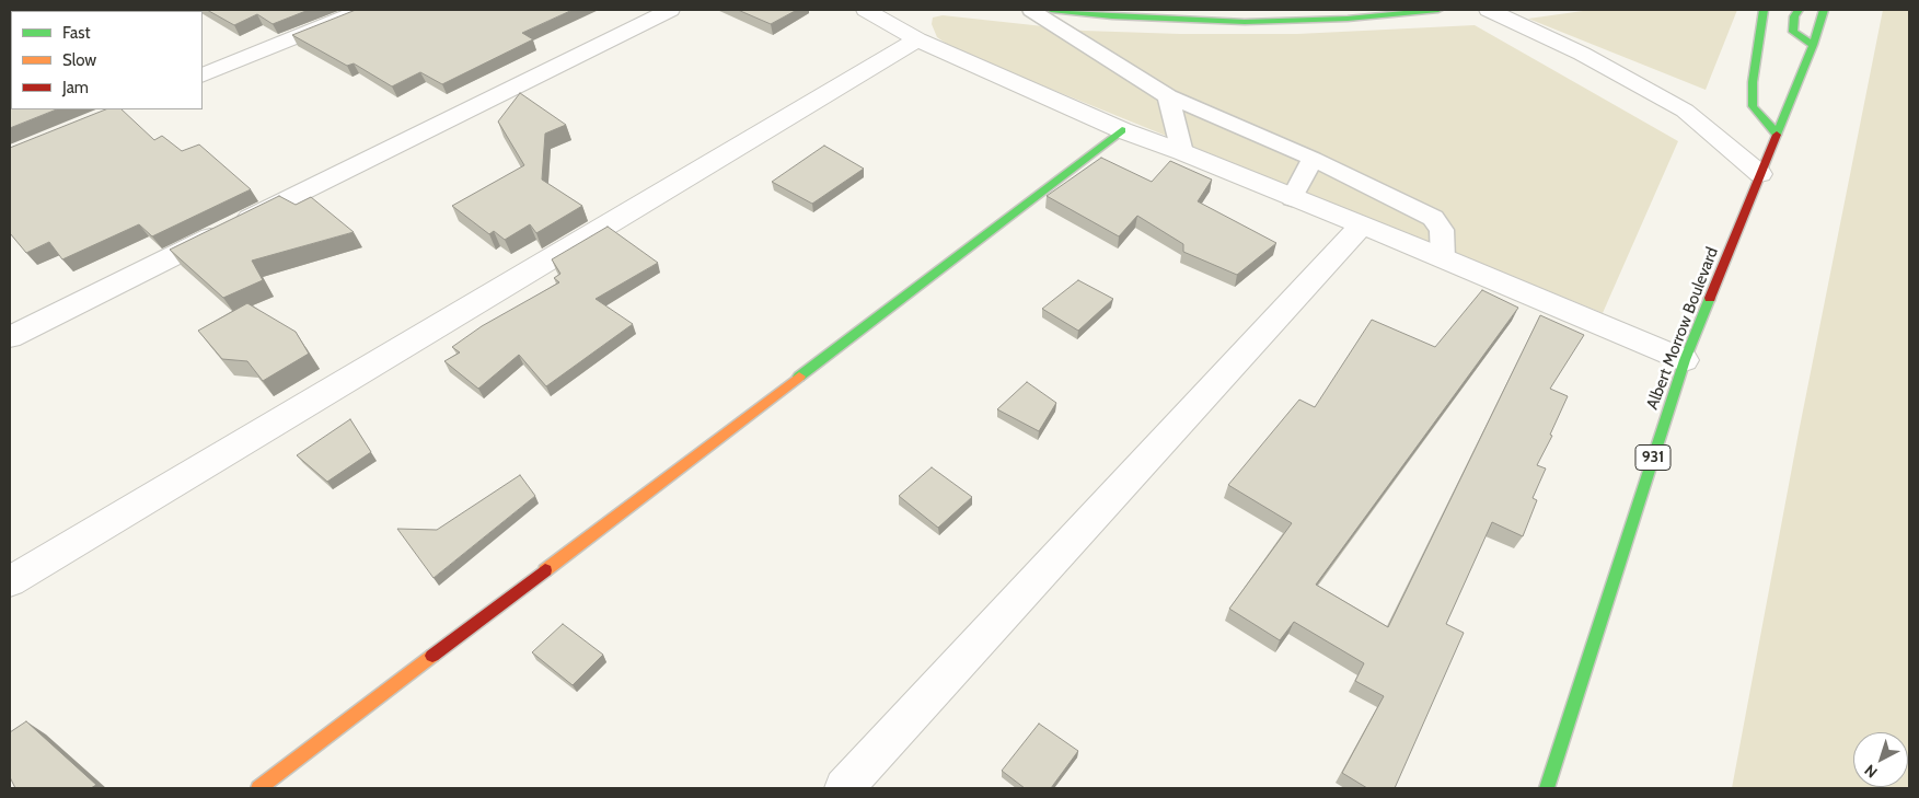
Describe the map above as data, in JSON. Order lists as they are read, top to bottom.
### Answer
{
  "streets": {
    "main road": ["Albert Morrow Boulevard", "931"]
  },
  "legend": ["Fast", "Slow", "Jam"],
  "north": "bottom left"
}
